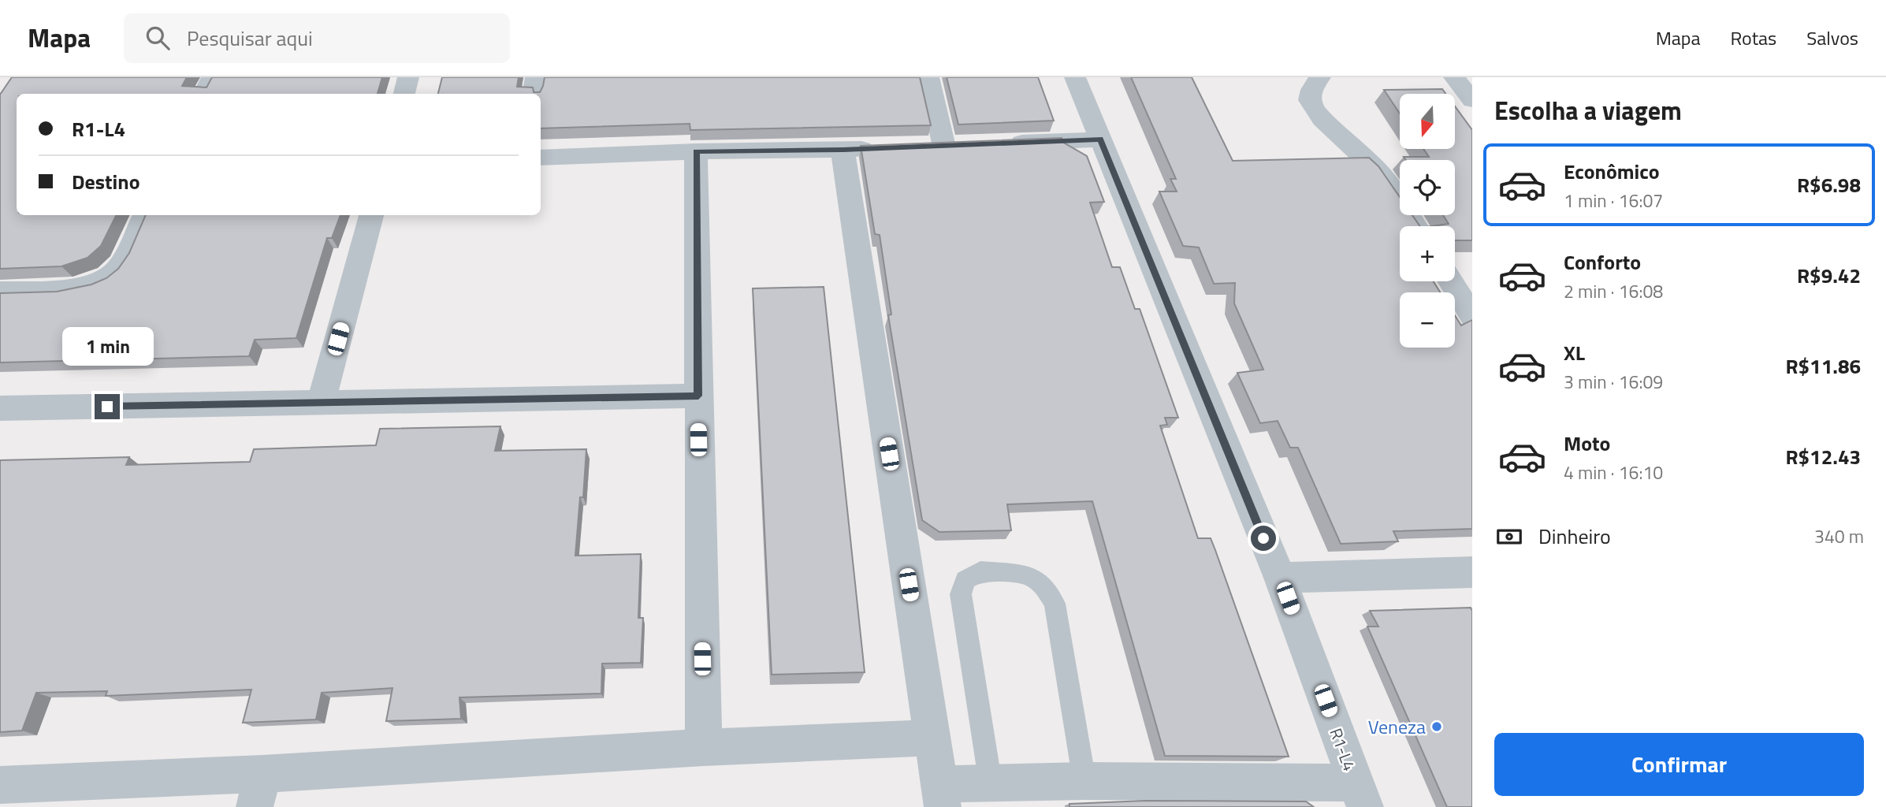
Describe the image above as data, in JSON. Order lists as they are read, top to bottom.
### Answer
{
  "streets": {
    "street": ["R1-L4"]
  },
  "places": ["Veneza"],
  "north": "bottom",
  "page": {
    "header": "Mapa",
    "search": "Pesquisar aqui",
    "nav": ["Mapa", "Rotas", "Salvos"],
    "heading": "Escolha a viagem",
    "map_buttons": ["+", "−"],
    "banner": ["R1-L4", "Destino"],
    "list": [
      {
        "name": "Econômico",
        "note": "1 min · 16:07",
        "value": "R$6.98"
      },
      {
        "name": "Conforto",
        "note": "2 min · 16:08",
        "value": "R$9.42"
      },
      {
        "name": "XL",
        "note": "3 min · 16:09",
        "value": "R$11.86"
      },
      {
        "name": "Moto",
        "note": "4 min · 16:10",
        "value": "R$12.43"
      }
    ],
    "bubble": "1 min",
    "pay": ["Dinheiro", "340 m"],
    "buttons": "Confirmar"
  }
}
